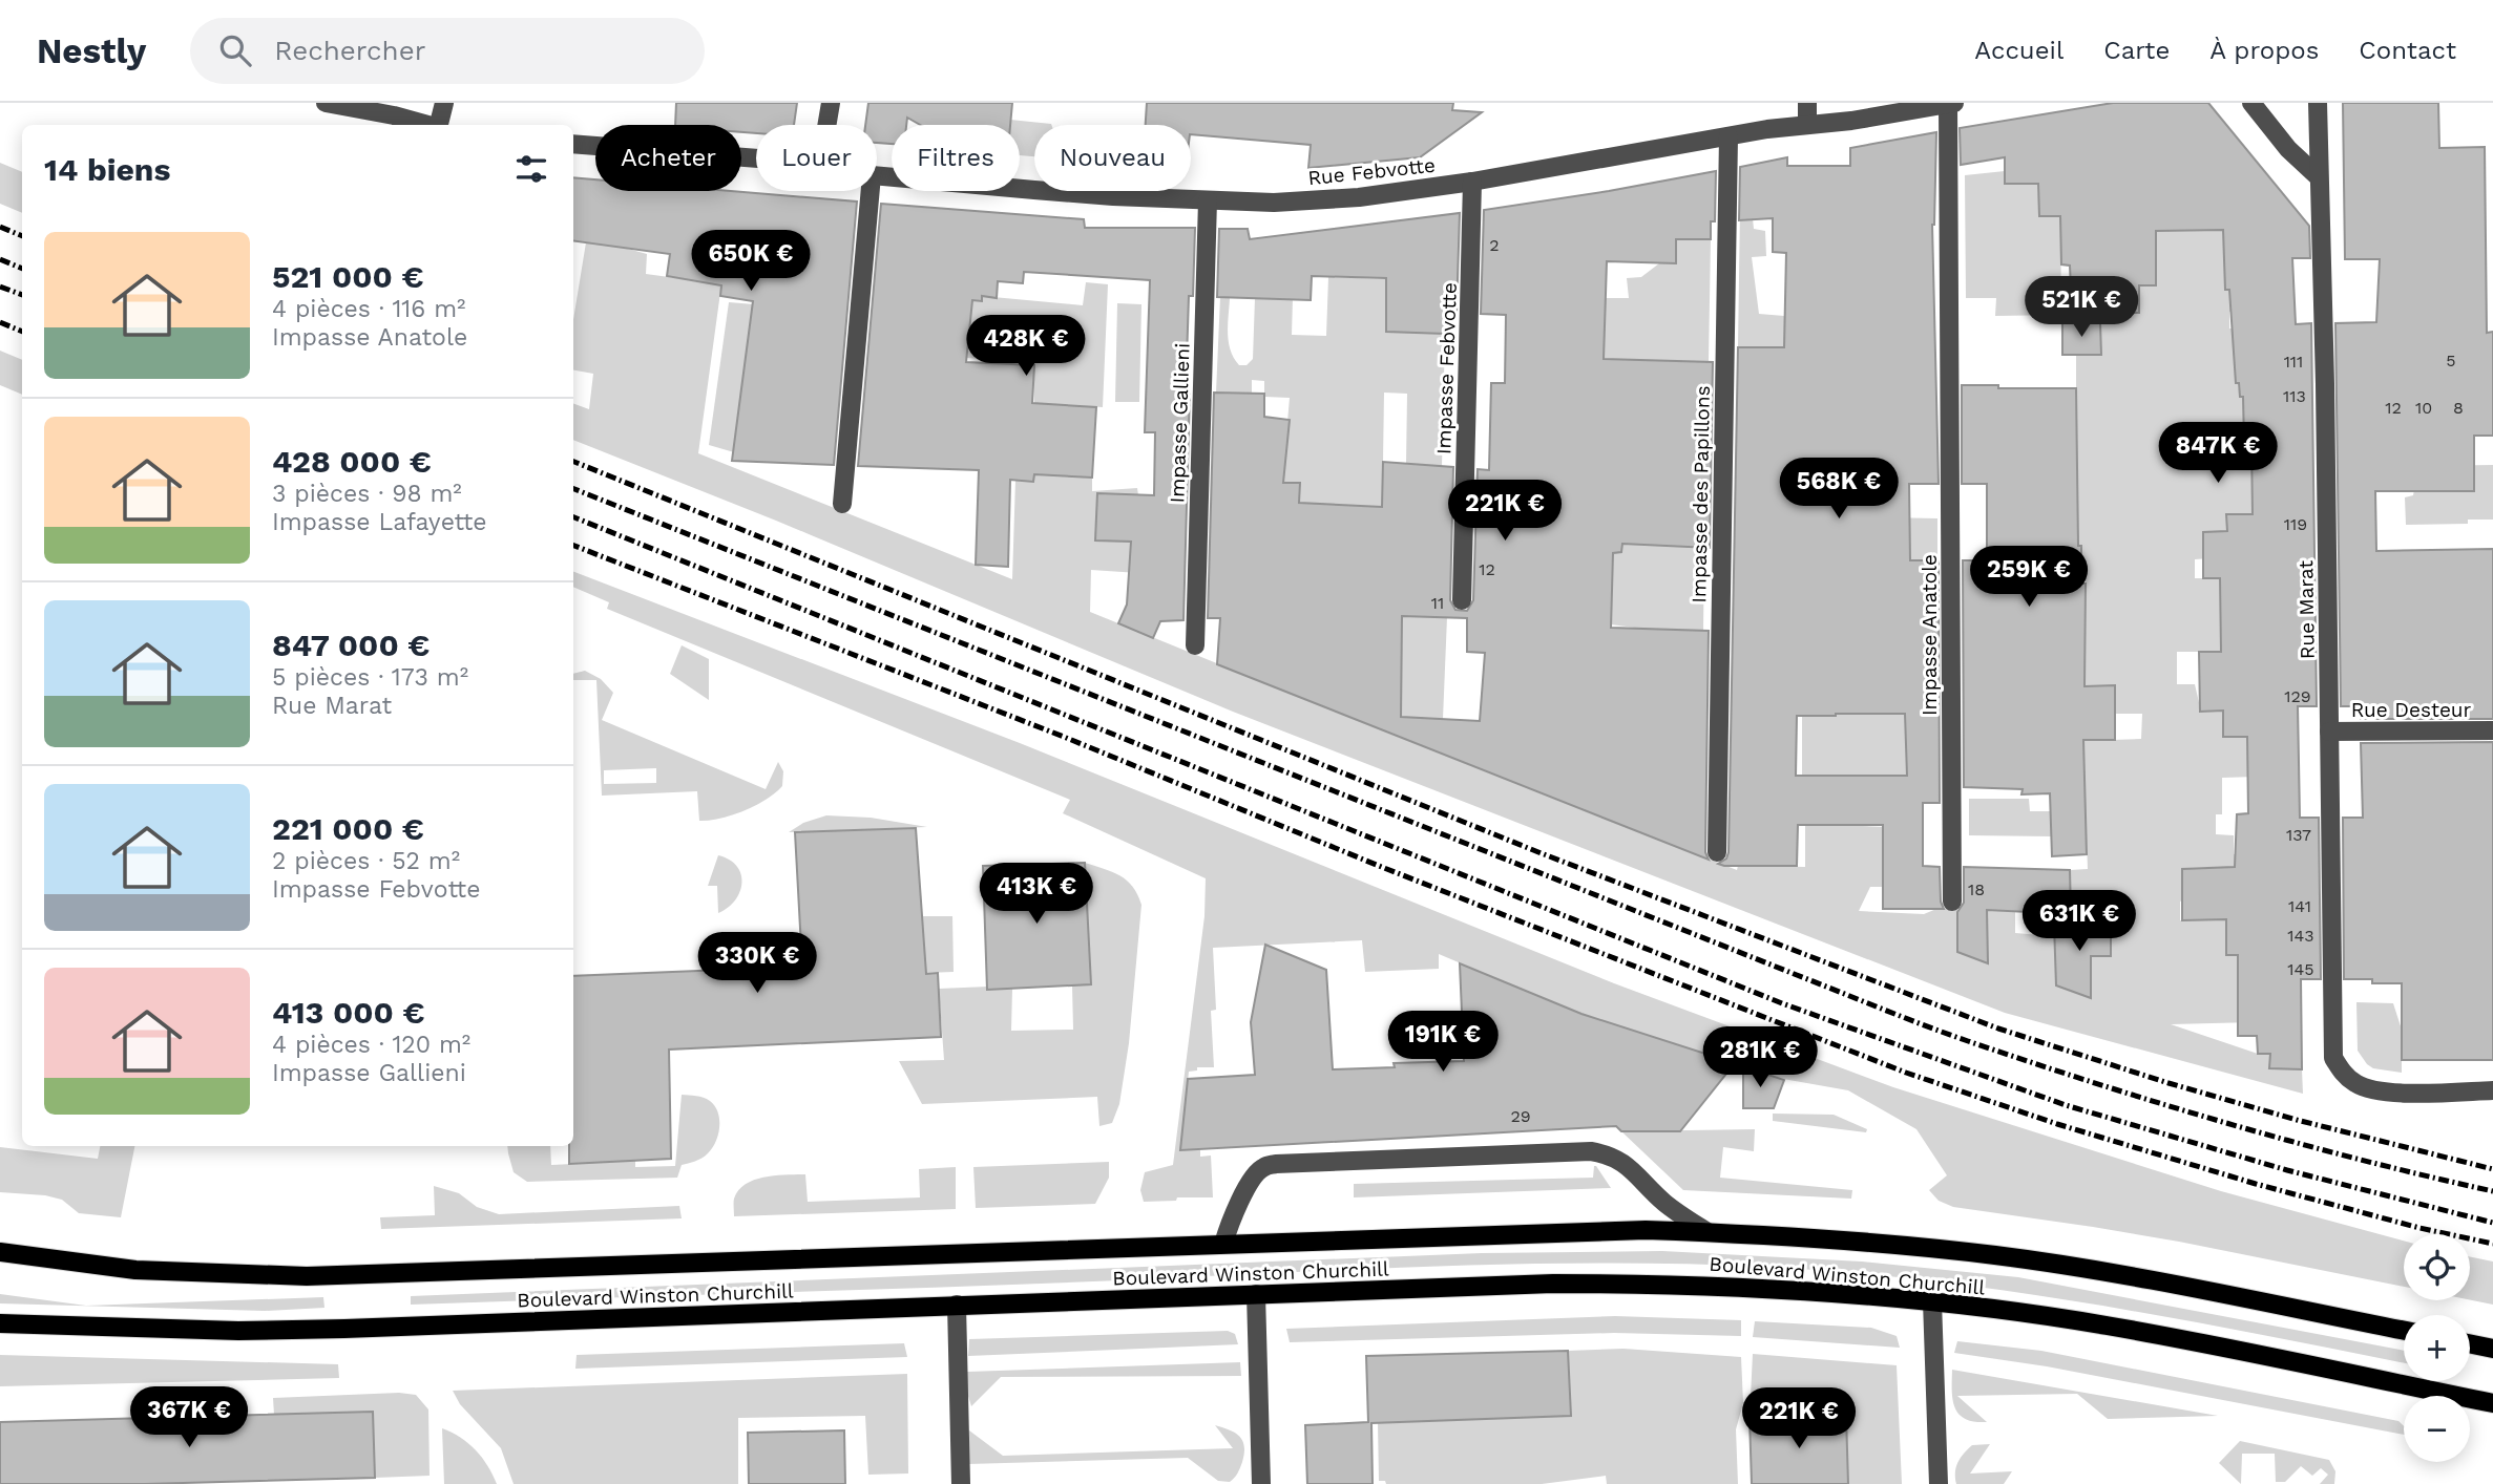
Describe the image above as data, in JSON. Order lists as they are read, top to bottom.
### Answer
{
  "streets": {
    "main road": ["Boulevard Winston Churchill"],
    "street": [
      "Rue Febvotte",
      "Impasse Febvotte",
      "Impasse Gallieni",
      "Impasse des Papillons",
      "Rue Marat",
      "Impasse Anatole",
      "Rue Desteur"
    ]
  },
  "crossings": [
    ["Rue Febvotte", "Impasse Febvotte"],
    ["Rue Febvotte", "Impasse Gallieni"],
    ["Rue Febvotte", "Impasse des Papillons"],
    ["Rue Febvotte", "Impasse Anatole"],
    ["Rue Marat", "Rue Desteur"]
  ],
  "house_numbers": [
    "2",
    "5",
    "111",
    "113",
    "12",
    "10",
    "8",
    "119",
    "12",
    "11",
    "129",
    "137",
    "18",
    "141",
    "143",
    "145",
    "29"
  ],
  "page": {
    "header": "Nestly",
    "search": "Rechercher",
    "nav": [
      "Accueil",
      "Carte",
      "À propos",
      "Contact"
    ],
    "chip": [
      "Acheter",
      "Louer",
      "Filtres",
      "Nouveau"
    ],
    "heading": "14 biens",
    "list": [
      {
        "name": "521 000 €",
        "note": "4 pièces · 116 m² · Impasse Anatole"
      },
      {
        "name": "428 000 €",
        "note": "3 pièces · 98 m² · Impasse Lafayette"
      },
      {
        "name": "847 000 €",
        "note": "5 pièces · 173 m² · Rue Marat"
      },
      {
        "name": "221 000 €",
        "note": "2 pièces · 52 m² · Impasse Febvotte"
      },
      {
        "name": "413 000 €",
        "note": "4 pièces · 120 m² · Impasse Gallieni"
      }
    ],
    "price": [
      "650K €",
      "521K €",
      "428K €",
      "847K €",
      "568K €",
      "221K €",
      "259K €",
      "413K €",
      "631K €",
      "330K €",
      "191K €",
      "281K €",
      "367K €",
      "221K €"
    ],
    "map_buttons": ["+", "−"]
  }
}
